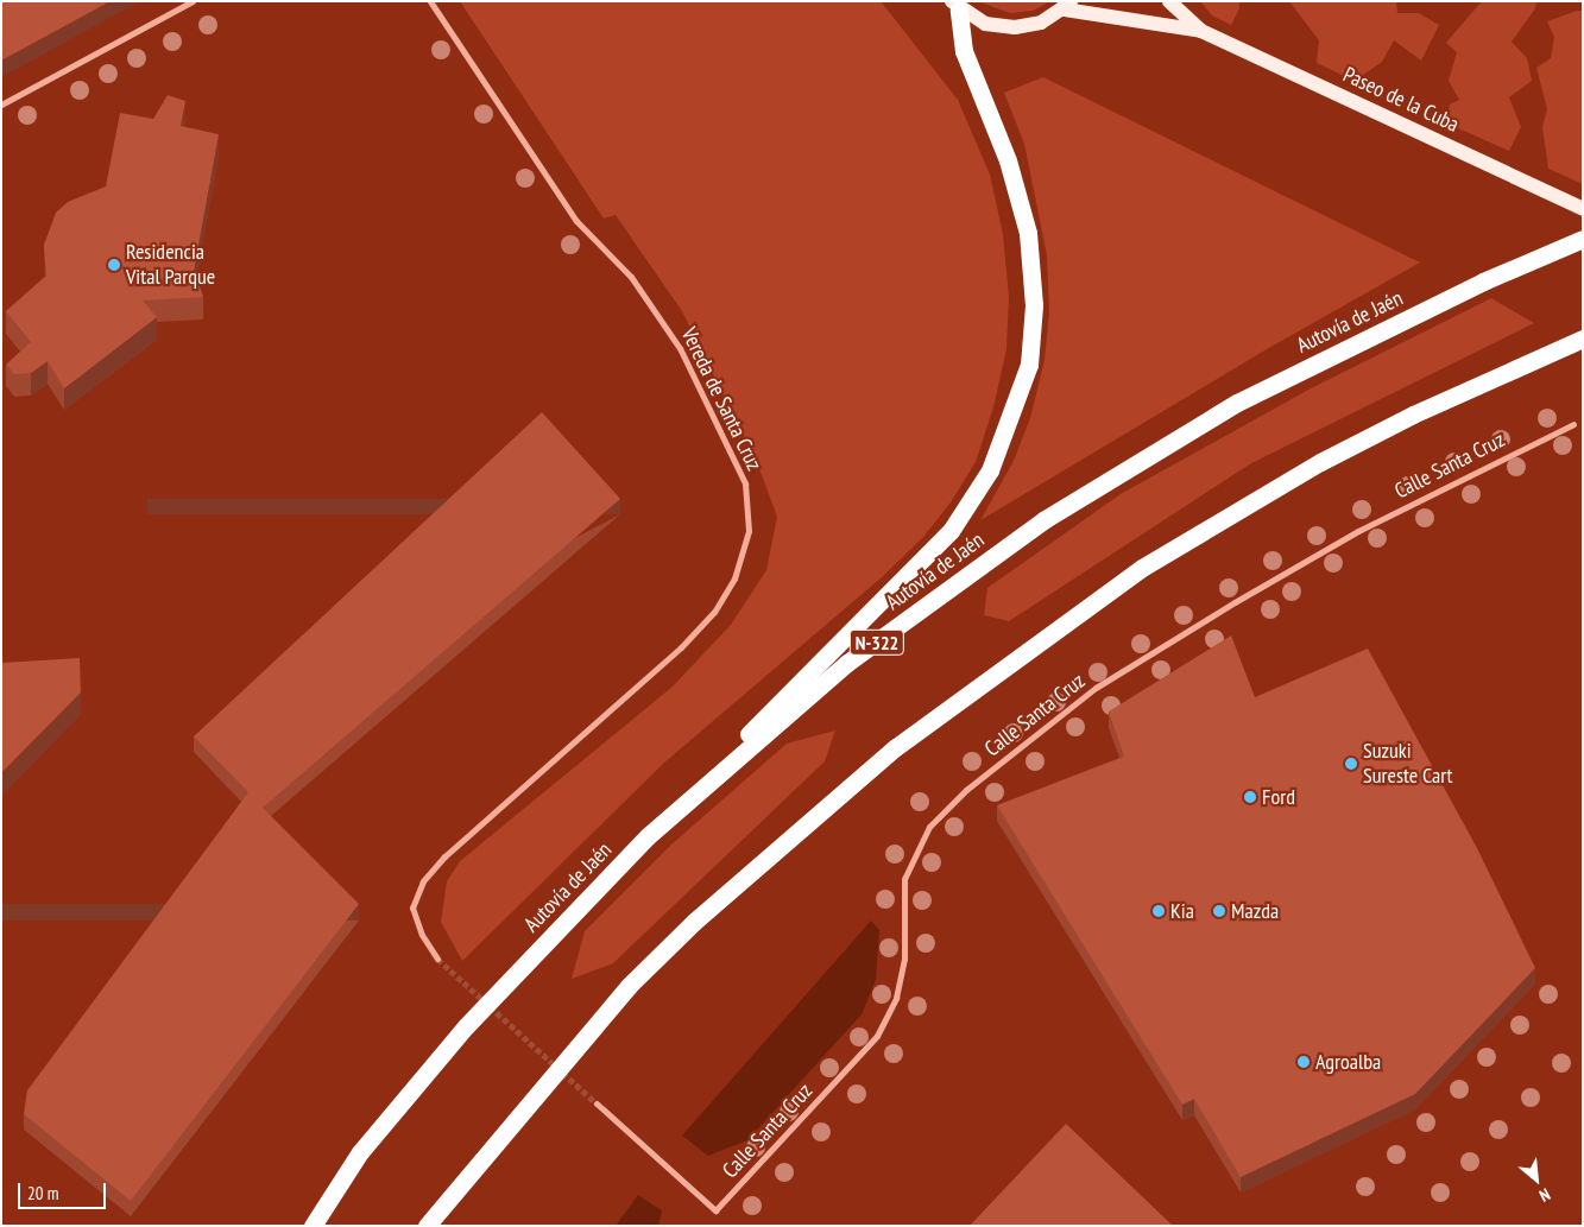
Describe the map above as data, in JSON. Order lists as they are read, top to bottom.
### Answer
{
  "streets": {
    "highway": ["Autovía de Jaén", "N-322"],
    "main road": ["Paseo de la Cuba"],
    "street": ["Vereda de Santa Cruz", "Calle Santa Cruz"]
  },
  "places": [
    "Residencia Vital Parque",
    "Suzuki Sureste Cart",
    "Ford",
    "Kia",
    "Mazda",
    "Agroalba"
  ],
  "scale_bar": "20 m",
  "north": "bottom right"
}
